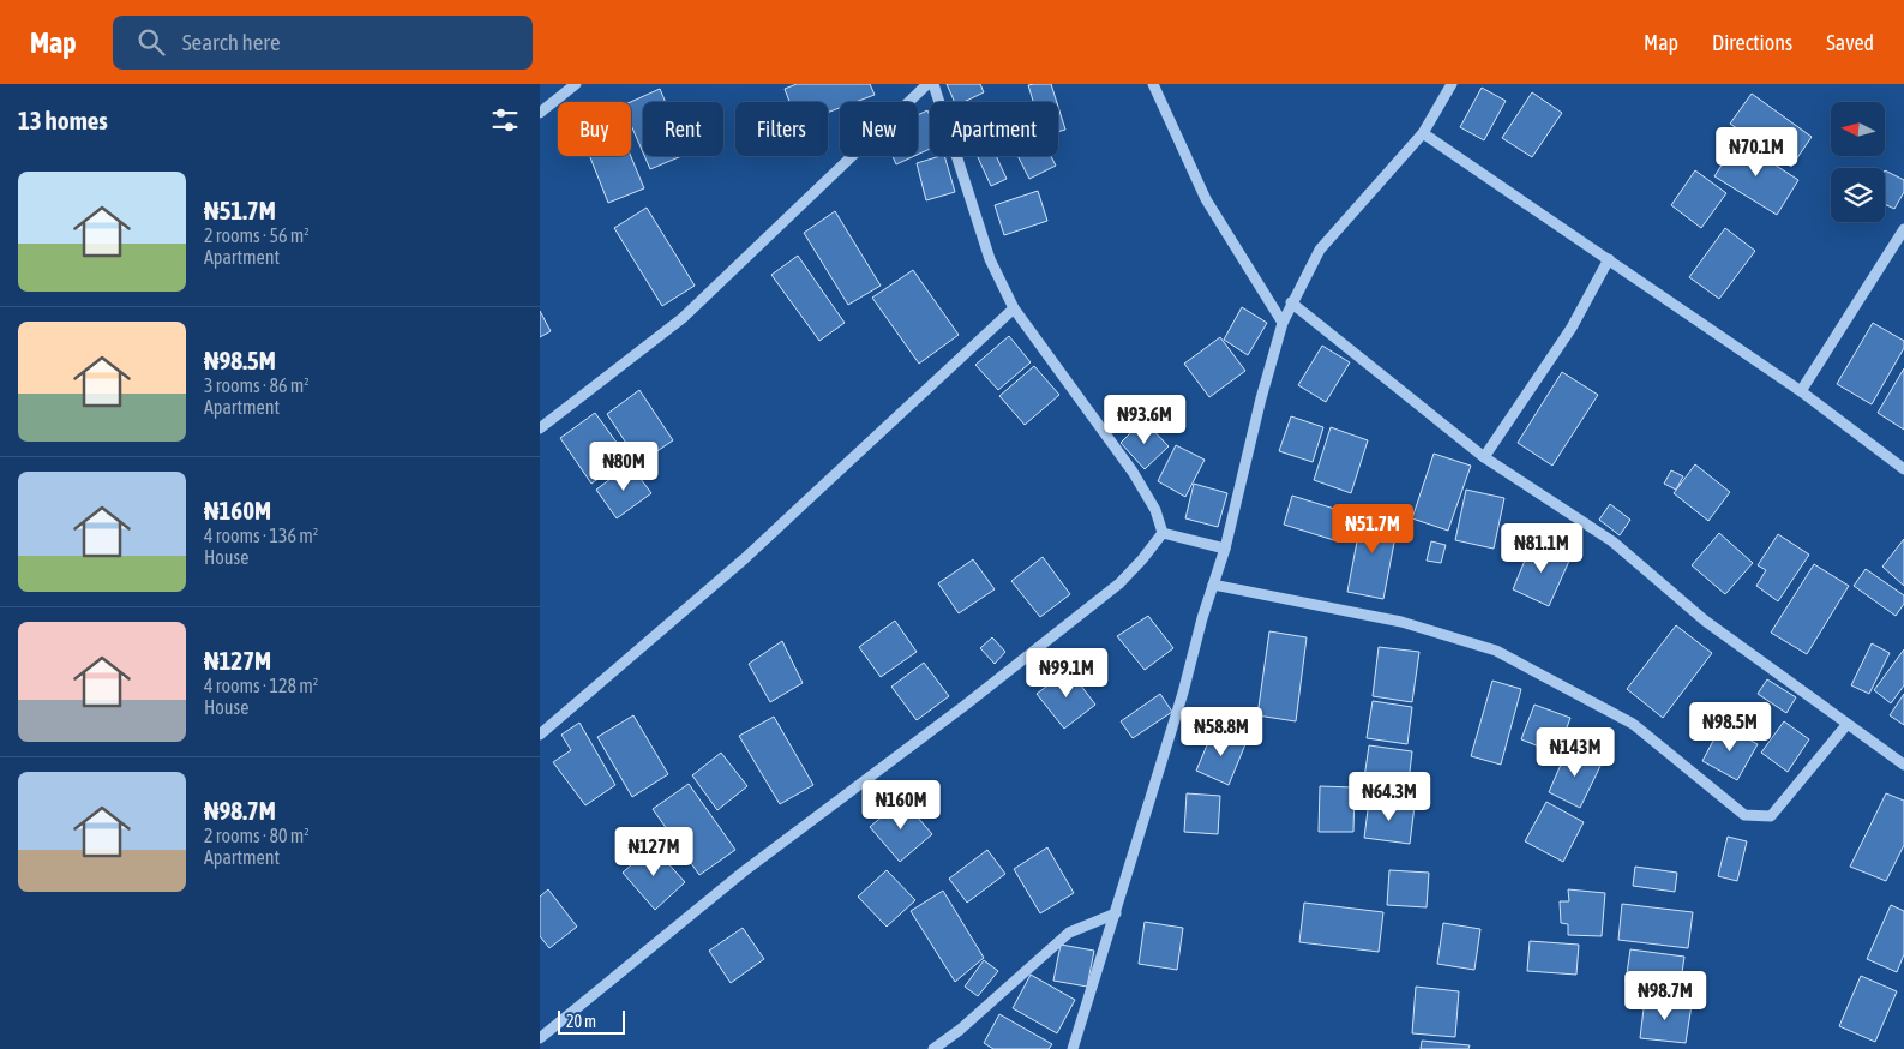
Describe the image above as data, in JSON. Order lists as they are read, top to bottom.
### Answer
{
  "scale_bar": "20 m",
  "north": "left",
  "page": {
    "header": "Map",
    "search": "Search here",
    "nav": ["Map", "Directions", "Saved"],
    "heading": "13 homes",
    "chip": [
      "Buy",
      "Rent",
      "Filters",
      "New",
      "Apartment"
    ],
    "price": [
      "₦70.1M",
      "₦93.6M",
      "₦80M",
      "₦51.7M",
      "₦81.1M",
      "₦99.1M",
      "₦98.5M",
      "₦58.8M",
      "₦143M",
      "₦64.3M",
      "₦160M",
      "₦127M",
      "₦98.7M"
    ],
    "list": [
      {
        "name": "₦51.7M",
        "note": "2 rooms · 56 m² · Apartment"
      },
      {
        "name": "₦98.5M",
        "note": "3 rooms · 86 m² · Apartment"
      },
      {
        "name": "₦160M",
        "note": "4 rooms · 136 m² · House"
      },
      {
        "name": "₦127M",
        "note": "4 rooms · 128 m² · House"
      },
      {
        "name": "₦98.7M",
        "note": "2 rooms · 80 m² · Apartment"
      }
    ],
    "scale": "20 m"
  }
}
